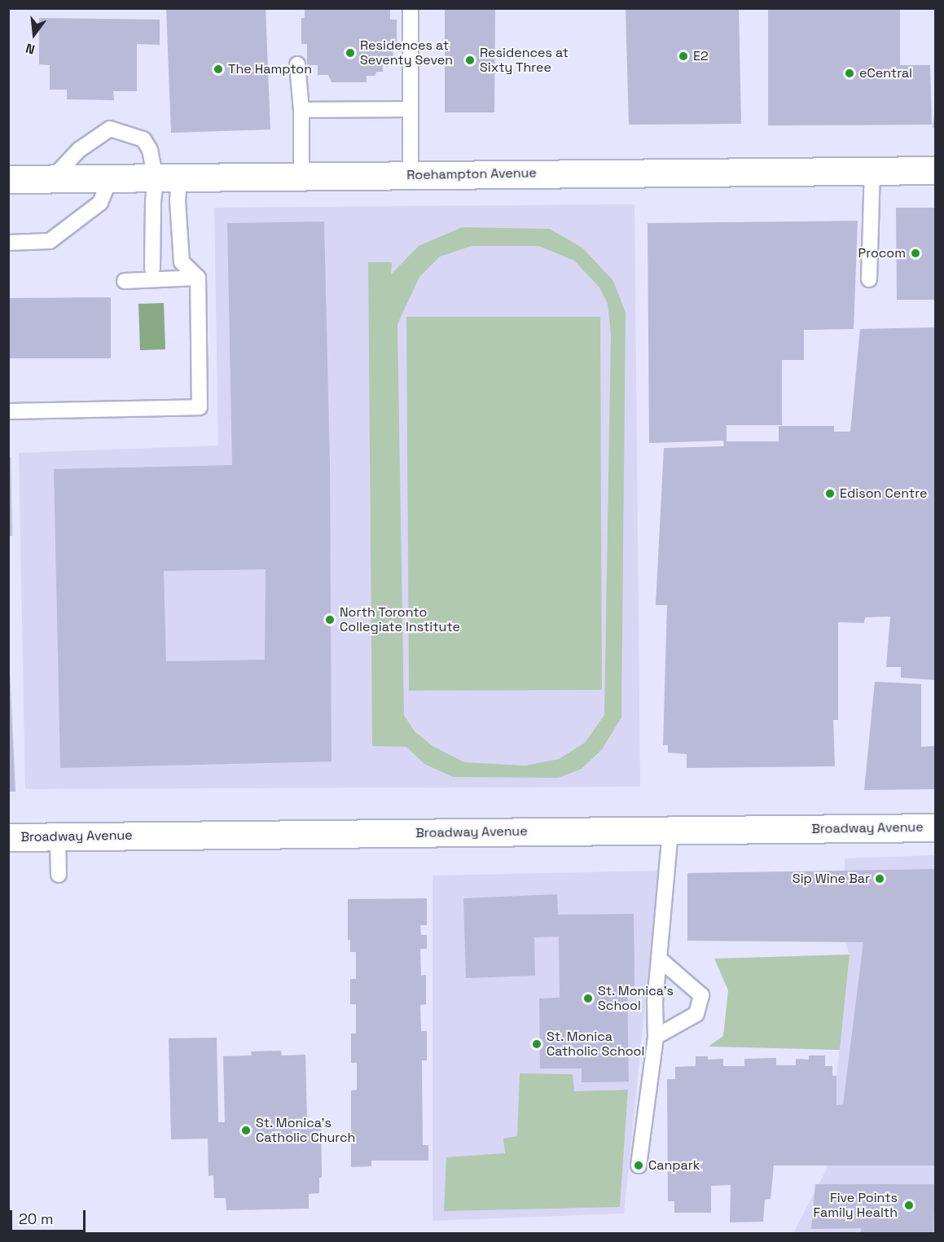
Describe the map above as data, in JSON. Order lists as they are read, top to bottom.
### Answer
{
  "streets": {
    "street": ["Roehampton Avenue", "Broadway Avenue"]
  },
  "places": [
    "Residences at Seventy Seven",
    "E2",
    "Residences at Sixty Three",
    "The Hampton",
    "eCentral",
    "Procom",
    "Edison Centre",
    "North Toronto Collegiate Institute",
    "Sip Wine Bar",
    "St. Monica's School",
    "St. Monica Catholic School",
    "St. Monica's Catholic Church",
    "Canpark",
    "Five Points Family Health"
  ],
  "scale_bar": "20 m",
  "north": "bottom"
}
